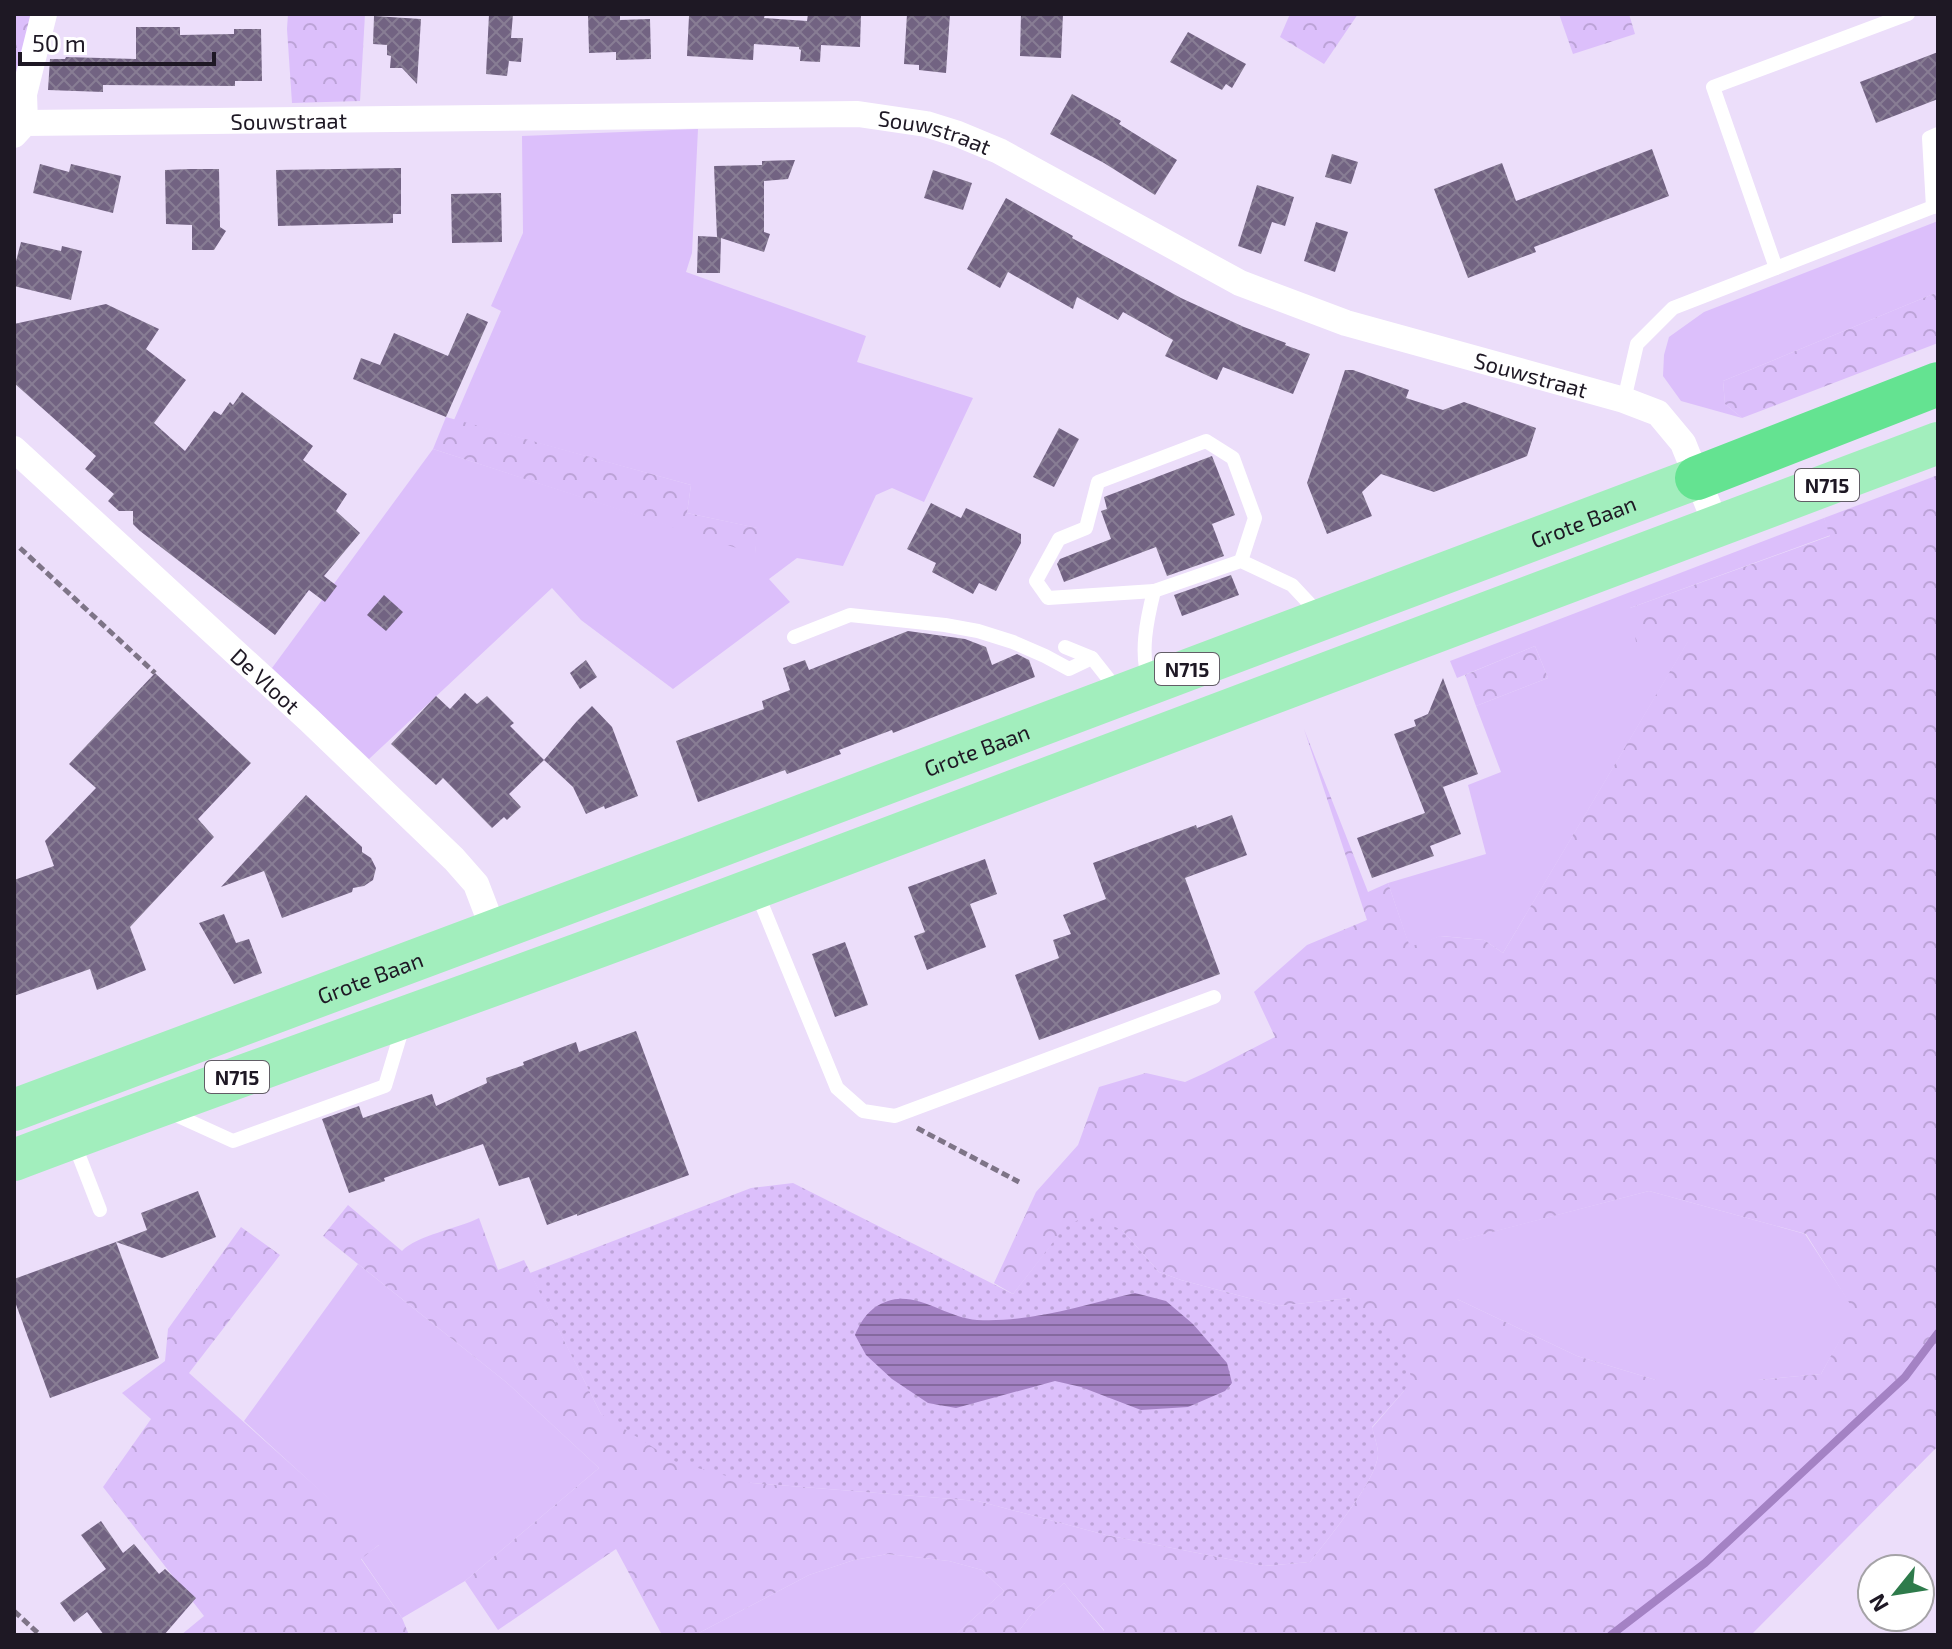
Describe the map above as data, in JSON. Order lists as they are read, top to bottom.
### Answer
{
  "streets": {
    "highway": ["N715", "Grote Baan"],
    "street": ["Souwstraat", "De Vloot"]
  },
  "crossings": [
    ["Souwstraat", "N715"],
    ["Souwstraat", "Grote Baan"],
    ["Grote Baan", "De Vloot"]
  ],
  "scale_bar": "50 m",
  "north": "bottom left"
}
